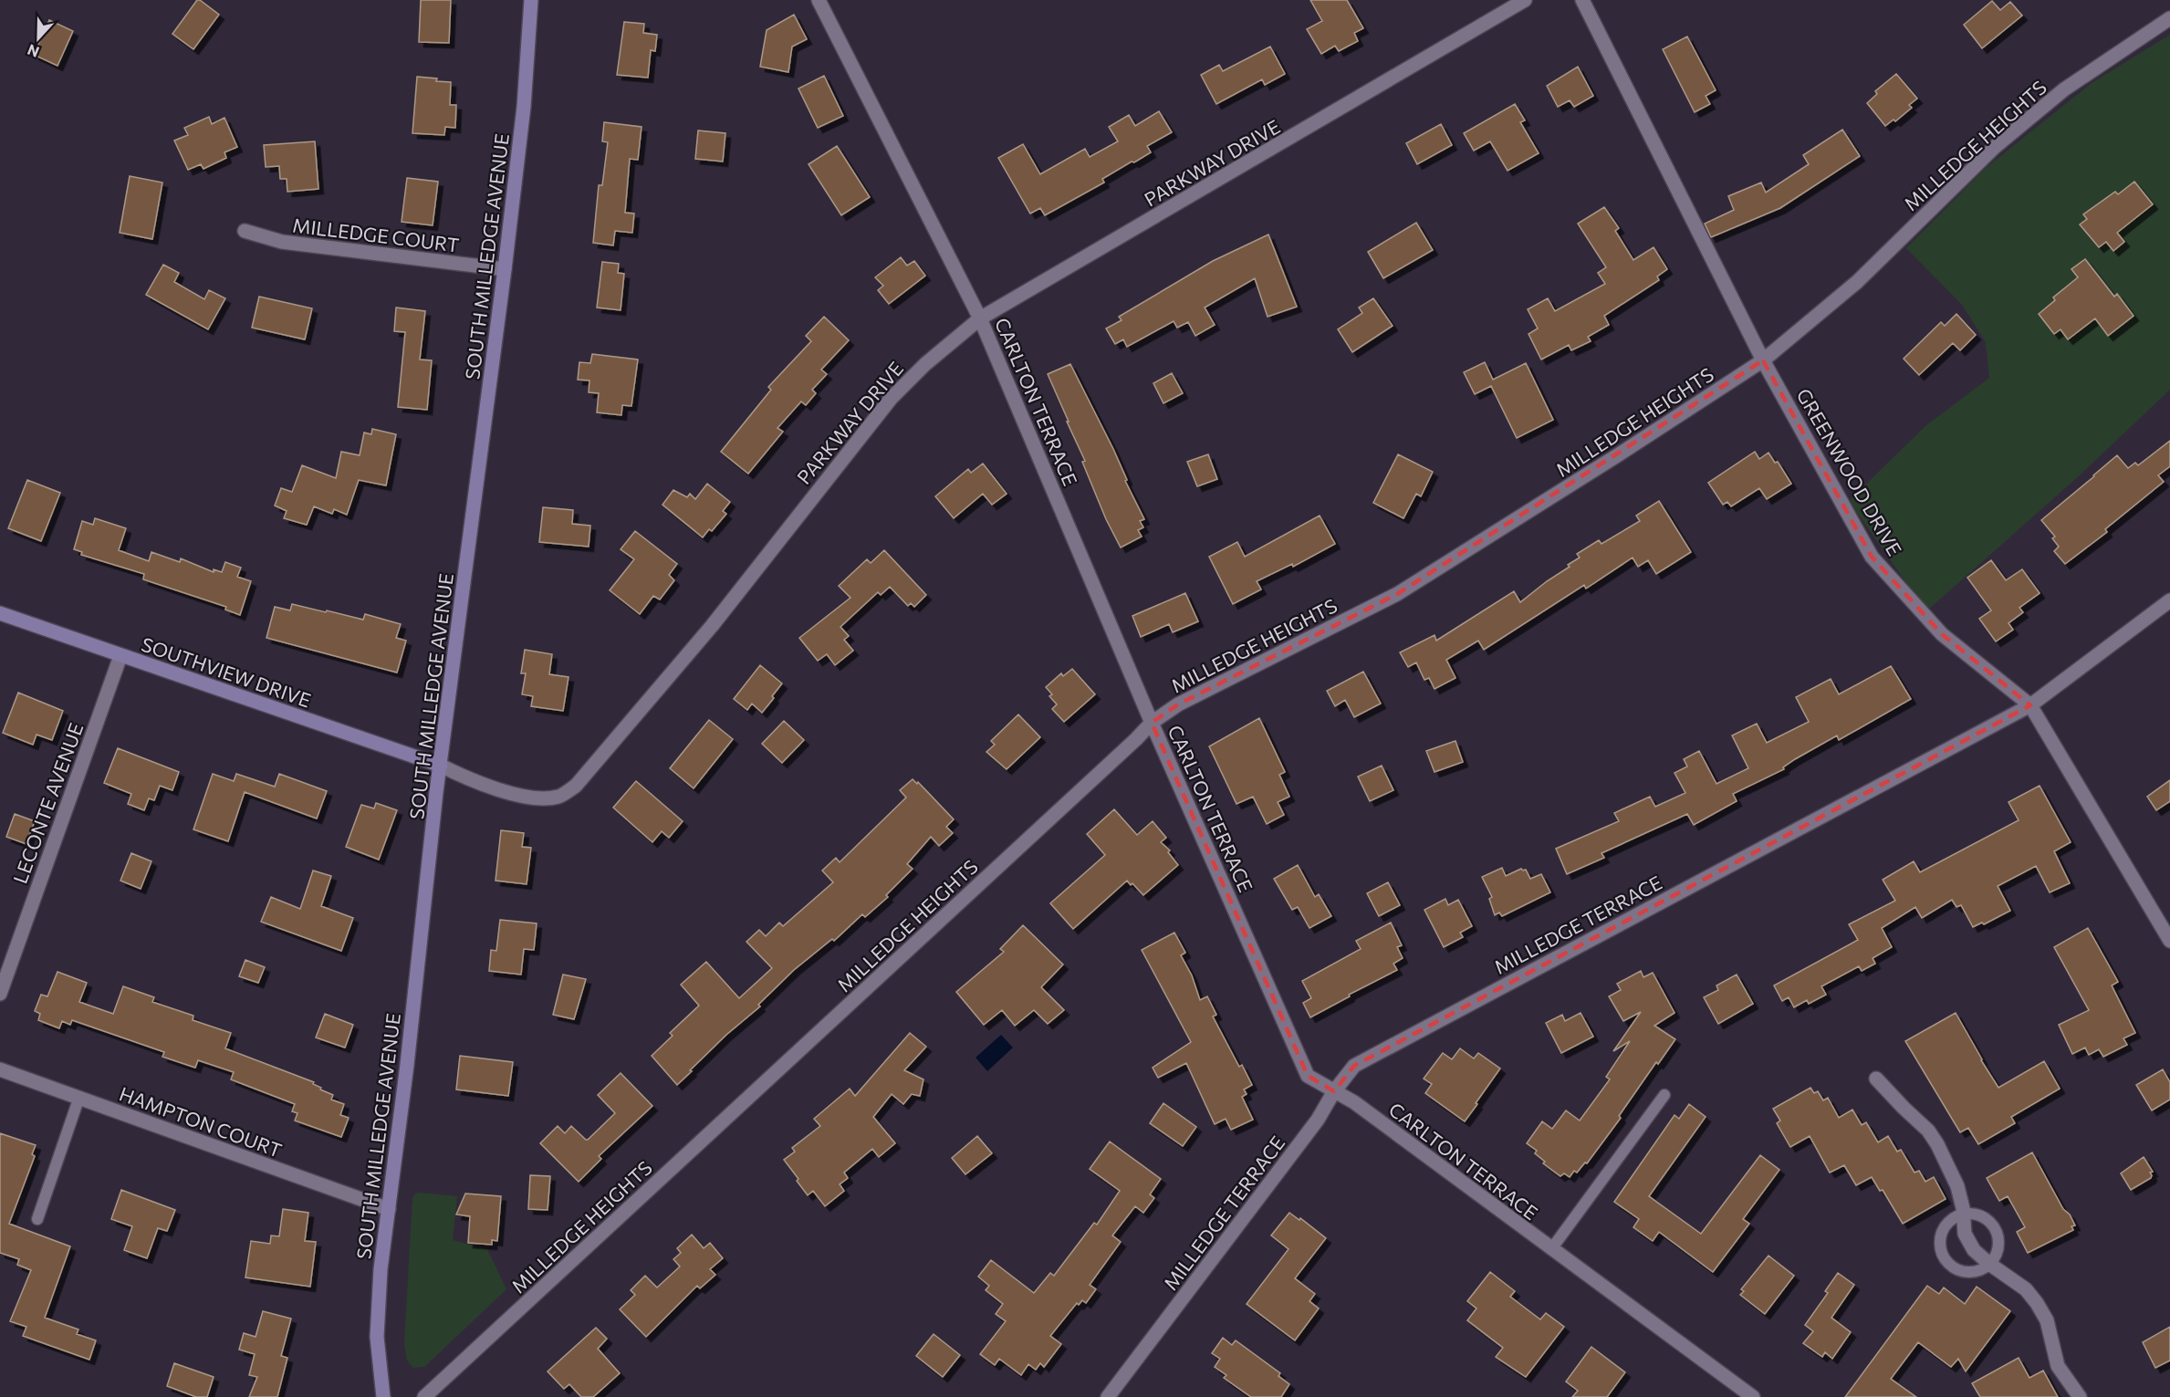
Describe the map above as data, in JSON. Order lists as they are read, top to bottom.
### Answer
{
  "streets": {
    "main road": ["SOUTH MILLEDGE AVENUE", "SOUTHVIEW DRIVE"],
    "street": [
      "MILLEDGE HEIGHTS",
      "PARKWAY DRIVE",
      "MILLEDGE COURT",
      "CARLTON TERRACE",
      "GREENWOOD DRIVE",
      "LECONTE AVENUE",
      "MILLEDGE TERRACE",
      "HAMPTON COURT"
    ]
  },
  "crossings": [
    ["MILLEDGE HEIGHTS", "CARLTON TERRACE"],
    ["MILLEDGE HEIGHTS", "GREENWOOD DRIVE"],
    ["PARKWAY DRIVE", "SOUTH MILLEDGE AVENUE"],
    ["PARKWAY DRIVE", "CARLTON TERRACE"],
    ["PARKWAY DRIVE", "SOUTHVIEW DRIVE"],
    ["MILLEDGE COURT", "SOUTH MILLEDGE AVENUE"],
    ["SOUTH MILLEDGE AVENUE", "SOUTHVIEW DRIVE"],
    ["SOUTH MILLEDGE AVENUE", "HAMPTON COURT"],
    ["CARLTON TERRACE", "MILLEDGE TERRACE"],
    ["GREENWOOD DRIVE", "MILLEDGE TERRACE"],
    ["SOUTHVIEW DRIVE", "LECONTE AVENUE"]
  ],
  "north": "bottom"
}
